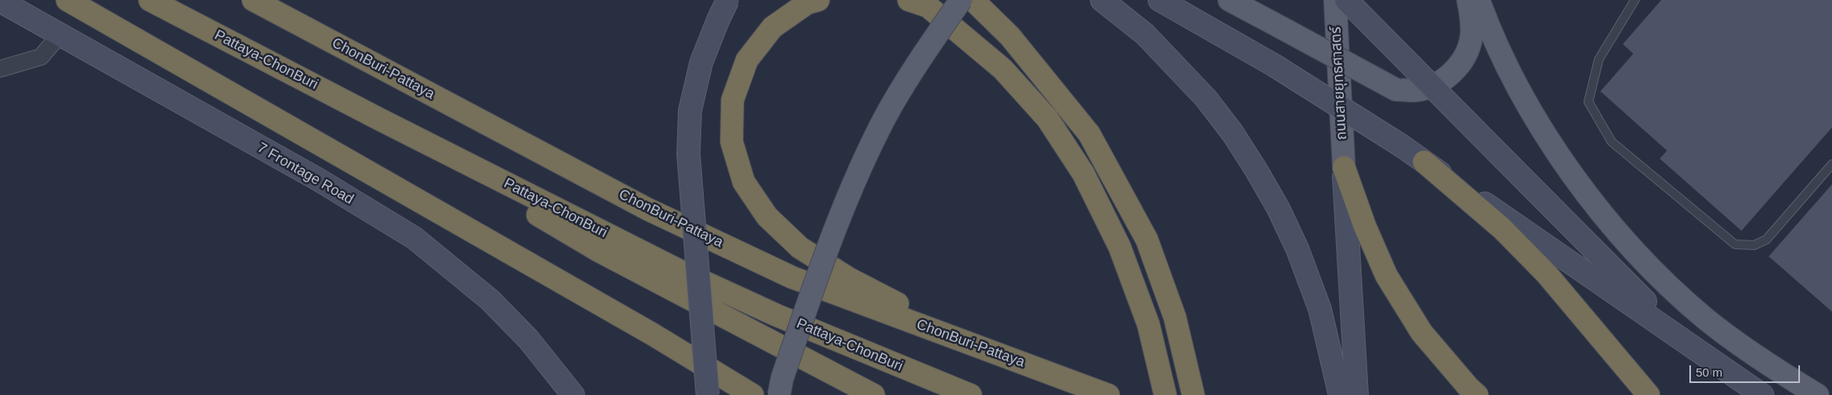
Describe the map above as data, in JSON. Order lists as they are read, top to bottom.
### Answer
{
  "streets": {
    "highway": ["Pattaya-ChonBuri", "ChonBuri-Pattaya"],
    "main road": ["ถนนสายยุทธศาสตร์", "7 Frontage Road"]
  },
  "scale_bar": "50 m"
}
